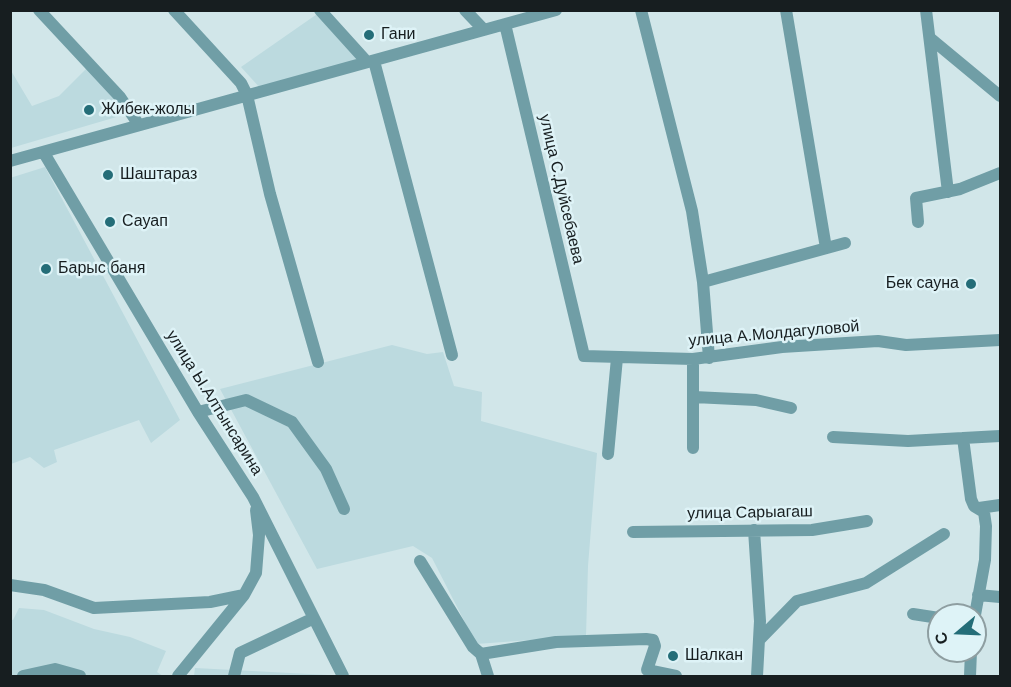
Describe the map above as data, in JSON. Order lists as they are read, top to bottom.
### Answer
{
  "streets": {
    "street": [
      "улица С.Дуйсебаева",
      "улица А.Молдагуловой",
      "улица Ы.Алтынсарина",
      "улица Сарыагаш"
    ]
  },
  "crossings": [
    ["улица С.Дуйсебаева", "улица А.Молдагуловой"]
  ],
  "places": [
    "Гани",
    "Жибек-жолы",
    "Шаштараз",
    "Сауап",
    "Барыс баня",
    "Бек сауна",
    "Шалкан"
  ],
  "north": "left"
}
